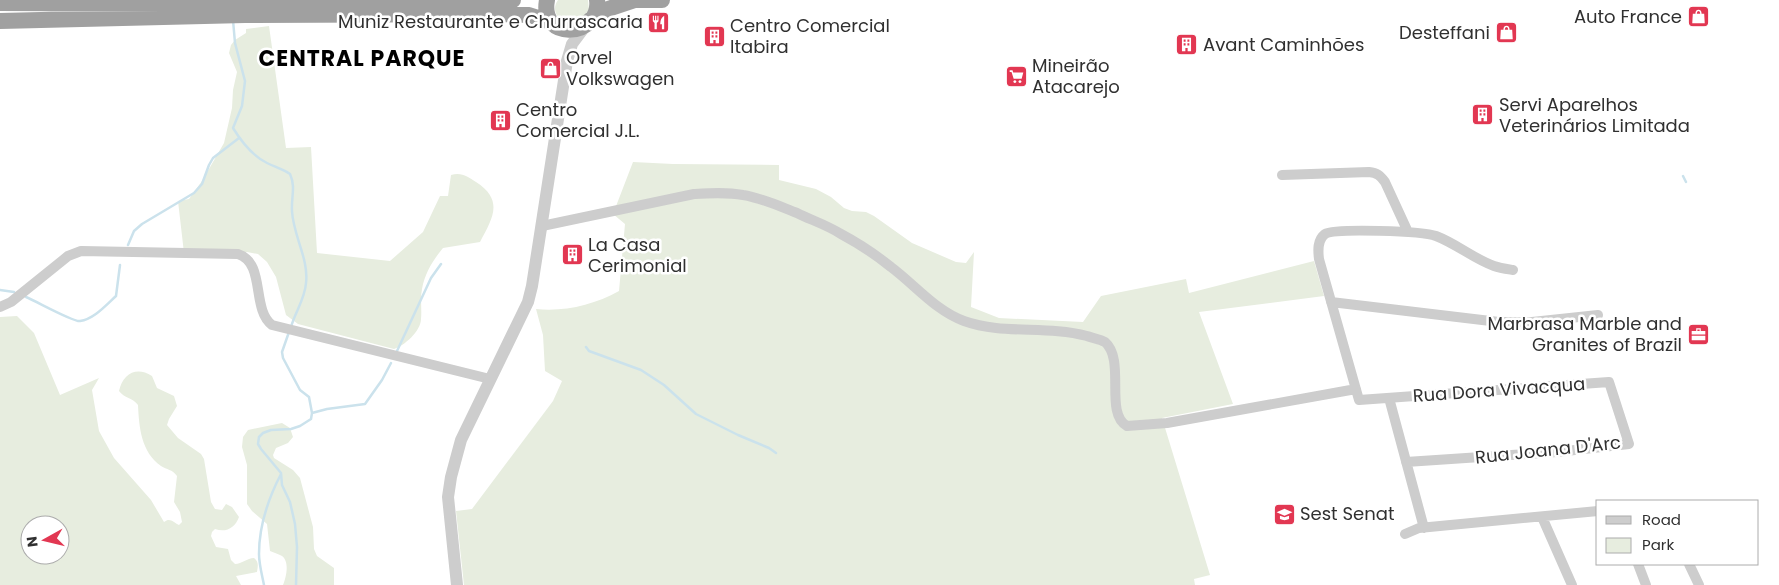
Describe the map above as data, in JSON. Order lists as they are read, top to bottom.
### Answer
{
  "streets": {
    "street": ["Rua Dora Vivacqua", "Rua Joana D'Arc"]
  },
  "crossings": [
    ["Rua Dora Vivacqua", "Rua Joana D'Arc"]
  ],
  "districts": ["CENTRAL PARQUE"],
  "places": {
    "shop": ["Auto France", "Desteffani", "Orvel Volkswagen"],
    "restaurant": ["Muniz Restaurante e Churrascaria"],
    "building": [
      "Centro Comercial Itabira",
      "Avant Caminhões",
      "Servi Aparelhos Veterinários Limitada",
      "Centro Comercial J.L.",
      "La Casa Cerimonial"
    ],
    "supermarket": ["Mineirão Atacarejo"],
    "office": ["Marbrasa Marble and Granites of Brazil"],
    "school or university": ["Sest Senat"]
  },
  "legend": ["Road", "Park"],
  "north": "left"
}
